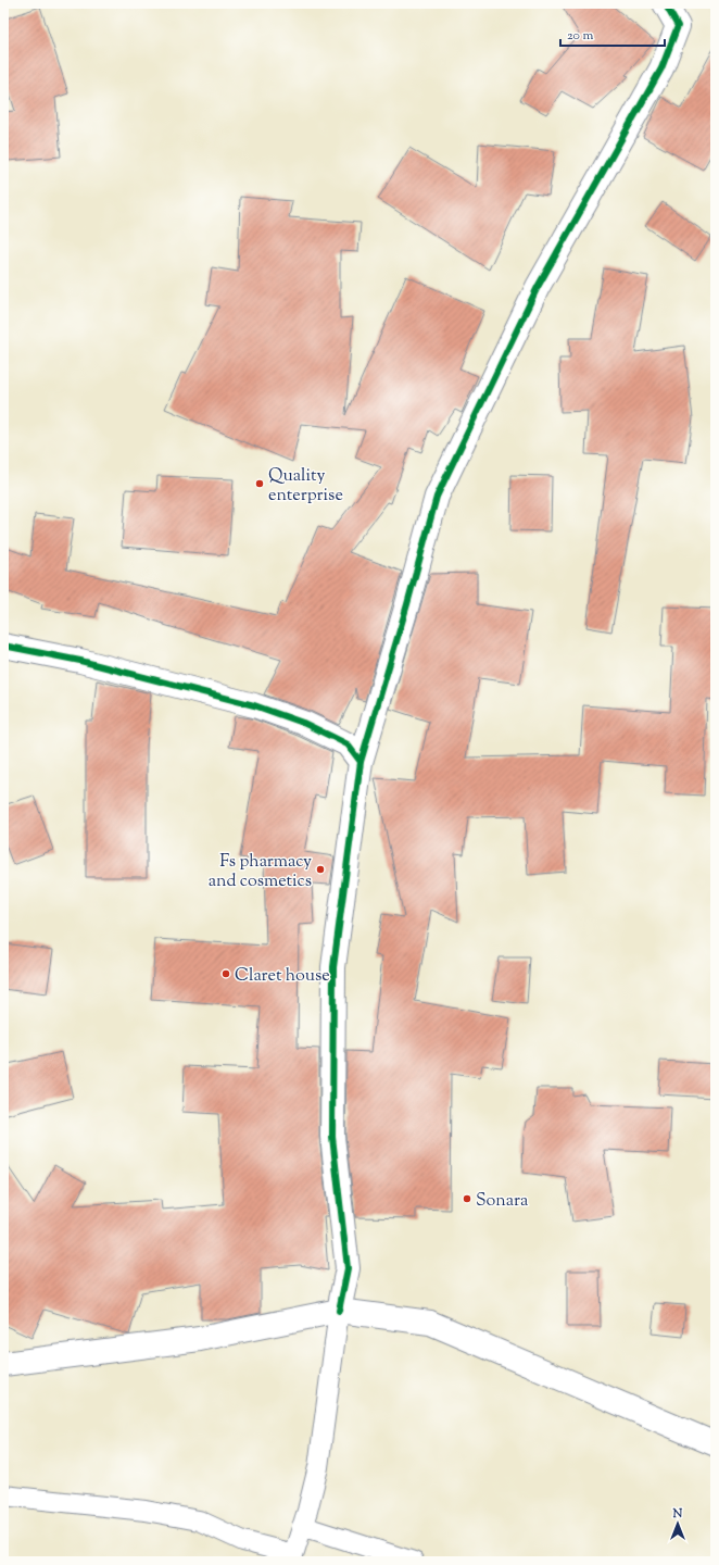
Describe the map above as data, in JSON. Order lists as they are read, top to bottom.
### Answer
{
  "places": [
    "Quality enterprise",
    "Fs pharmacy and cosmetics",
    "Claret house",
    "Sonara"
  ],
  "scale_bar": "20 m",
  "north": "top"
}
